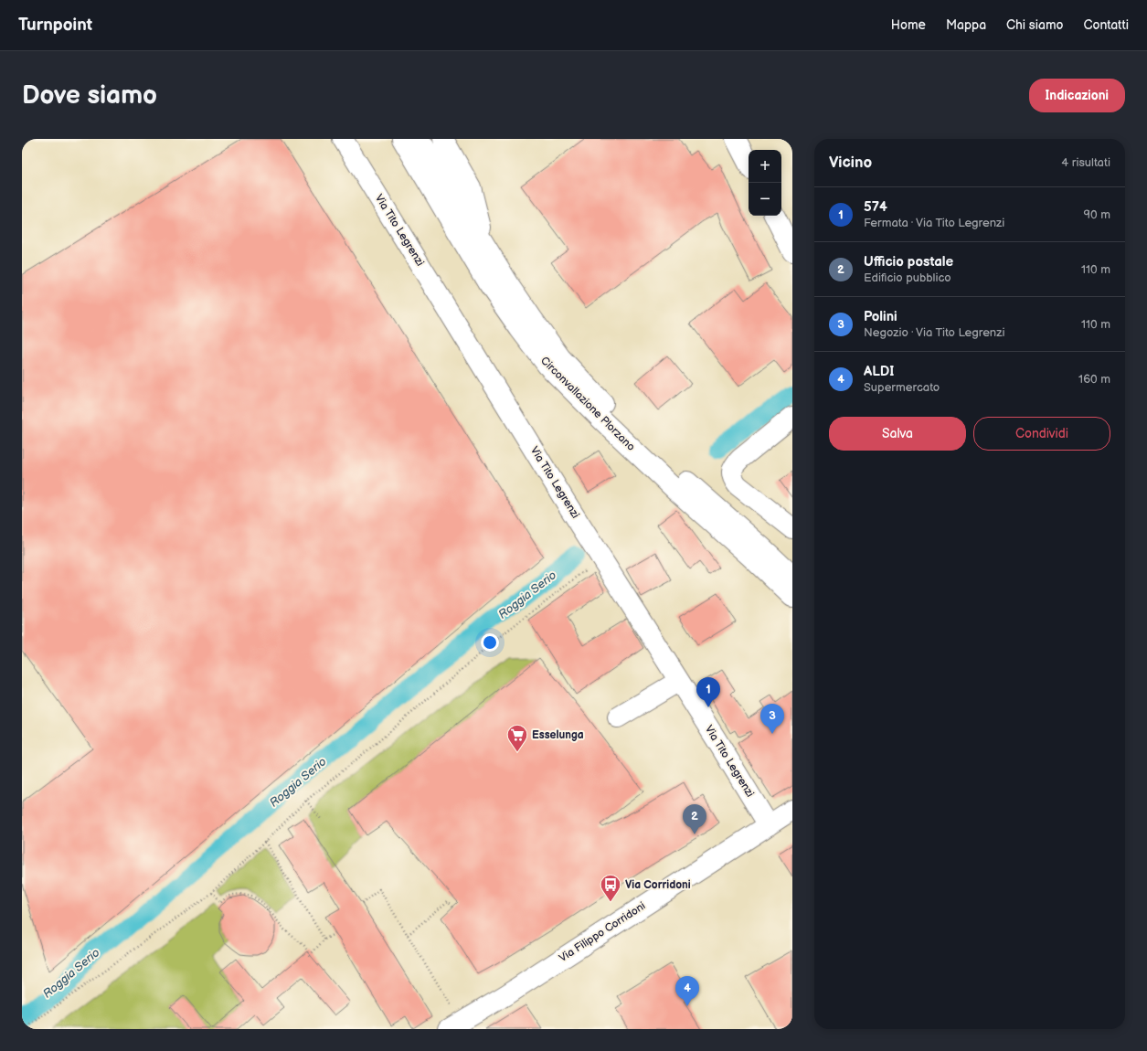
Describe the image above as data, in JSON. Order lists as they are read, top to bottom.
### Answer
{
  "streets": {
    "main road": ["Via Tito Legrenzi", "Circonvallazione Plorzano", "Via Filippo Corridoni"]
  },
  "crossings": [
    ["Via Tito Legrenzi", "Via Filippo Corridoni"]
  ],
  "water": ["Roggia Serio"],
  "places": {
    "supermarket": ["Esselunga"],
    "bus stop": ["Via Corridoni"]
  },
  "page": {
    "header": "Turnpoint",
    "nav": [
      "Home",
      "Mappa",
      "Chi siamo",
      "Contatti"
    ],
    "buttons": [
      "Indicazioni",
      ["Salva", "Condividi"]
    ],
    "title": "Dove siamo",
    "heading": ["Vicino", "4 risultati"],
    "map_buttons": ["+", "−"],
    "list": [
      {
        "mark": "1",
        "name": "574",
        "note": "Fermata · Via Tito Legrenzi",
        "value": "90 m"
      },
      {
        "mark": "2",
        "name": "Ufficio postale",
        "note": "Edificio pubblico",
        "value": "110 m"
      },
      {
        "mark": "3",
        "name": "Polini",
        "note": "Negozio · Via Tito Legrenzi",
        "value": "110 m"
      },
      {
        "mark": "4",
        "name": "ALDI",
        "note": "Supermercato",
        "value": "160 m"
      }
    ],
    "pins": [
      "1",
      "3",
      "2",
      "4"
    ]
  }
}
